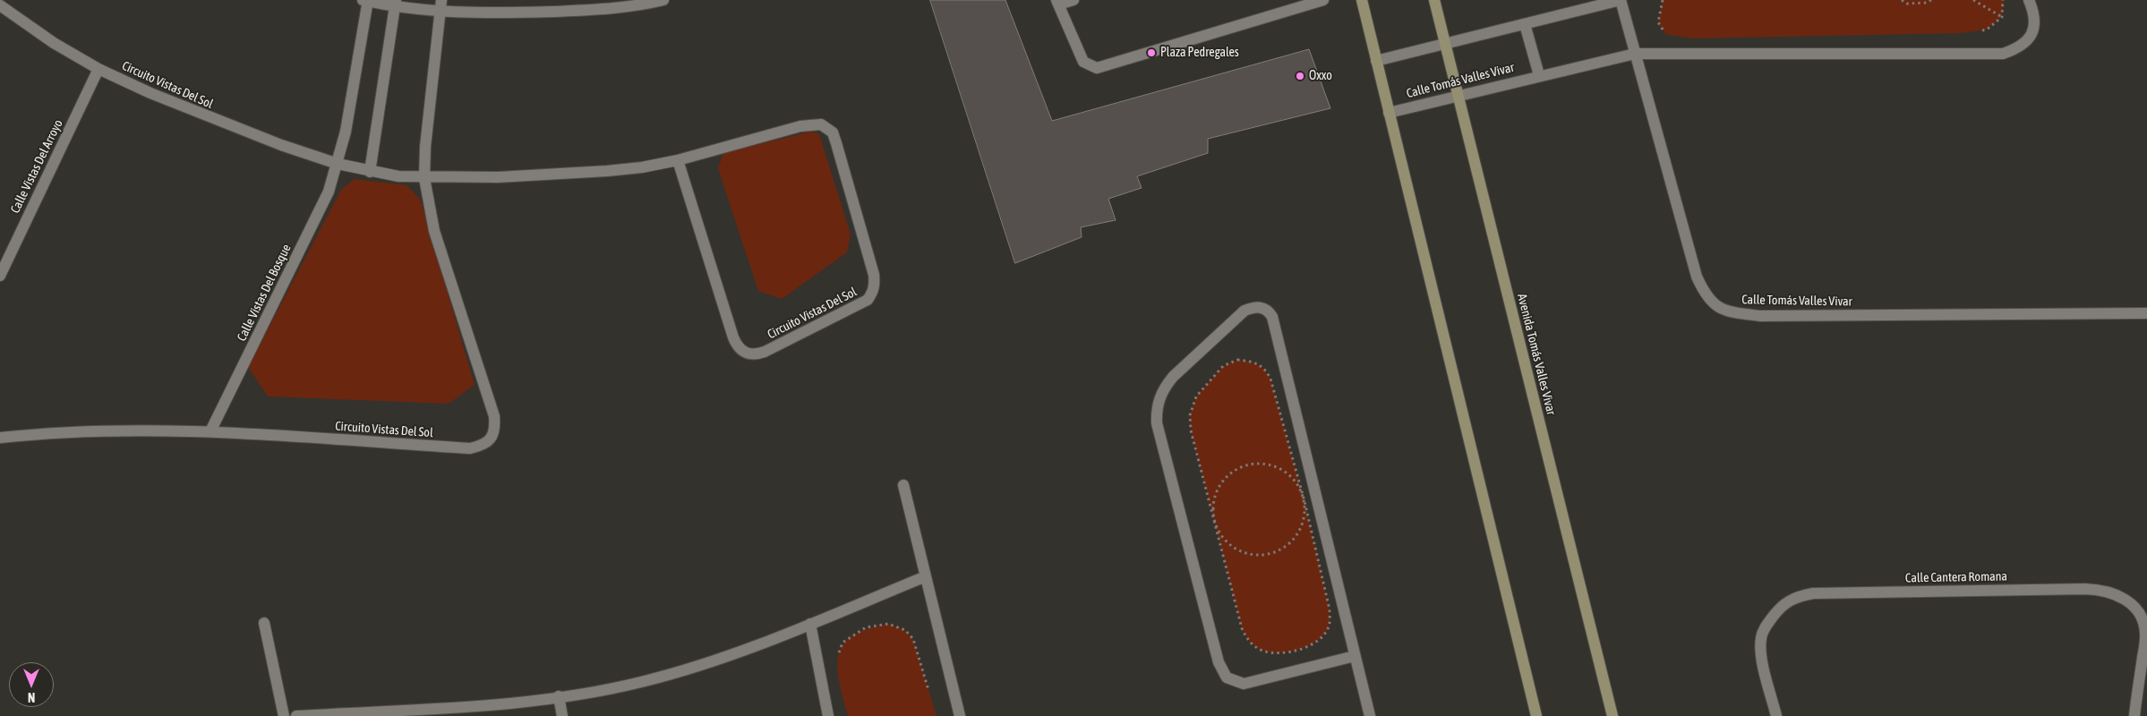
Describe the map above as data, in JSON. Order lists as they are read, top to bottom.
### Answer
{
  "streets": {
    "main road": ["Avenida Tomás Valles Vivar"],
    "street": [
      "Calle Tomás Valles Vivar",
      "Circuito Vistas Del Sol",
      "Calle Vistas Del Arroyo",
      "Calle Vistas Del Bosque",
      "Calle Cantera Romana"
    ]
  },
  "crossings": [
    ["Calle Tomás Valles Vivar", "Avenida Tomás Valles Vivar"],
    ["Circuito Vistas Del Sol", "Calle Vistas Del Arroyo"],
    ["Circuito Vistas Del Sol", "Calle Vistas Del Bosque"]
  ],
  "places": ["Plaza Pedregales", "Oxxo"],
  "north": "bottom"
}
